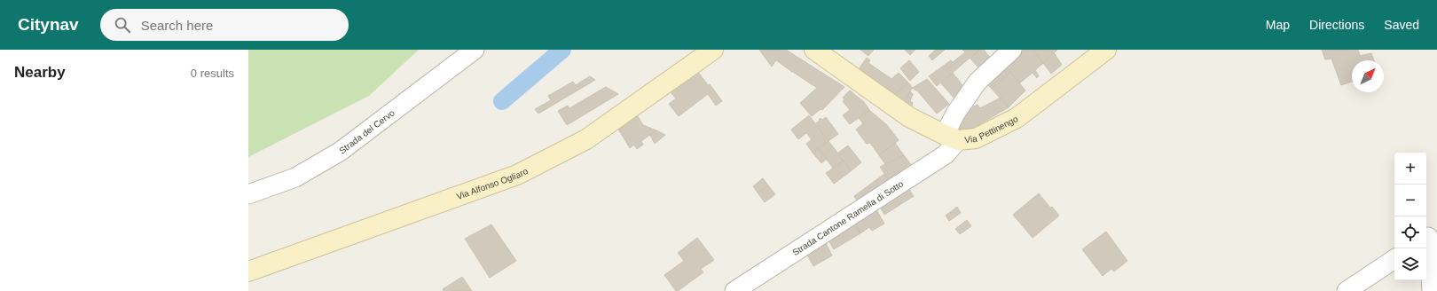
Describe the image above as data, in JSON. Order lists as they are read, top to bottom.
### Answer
{
  "streets": {
    "main road": ["Via Pettinengo", "Via Alfonso Ogliaro"],
    "street": ["Strada del Cervo", "Strada Cantone Ramella di Sotto"]
  },
  "crossings": [
    ["Via Pettinengo", "Strada Cantone Ramella di Sotto"]
  ],
  "north": "top right",
  "page": {
    "header": "Citynav",
    "search": "Search here",
    "nav": ["Map", "Directions", "Saved"],
    "heading": ["Nearby", "0 results"],
    "map_buttons": ["+", "−"]
  }
}
